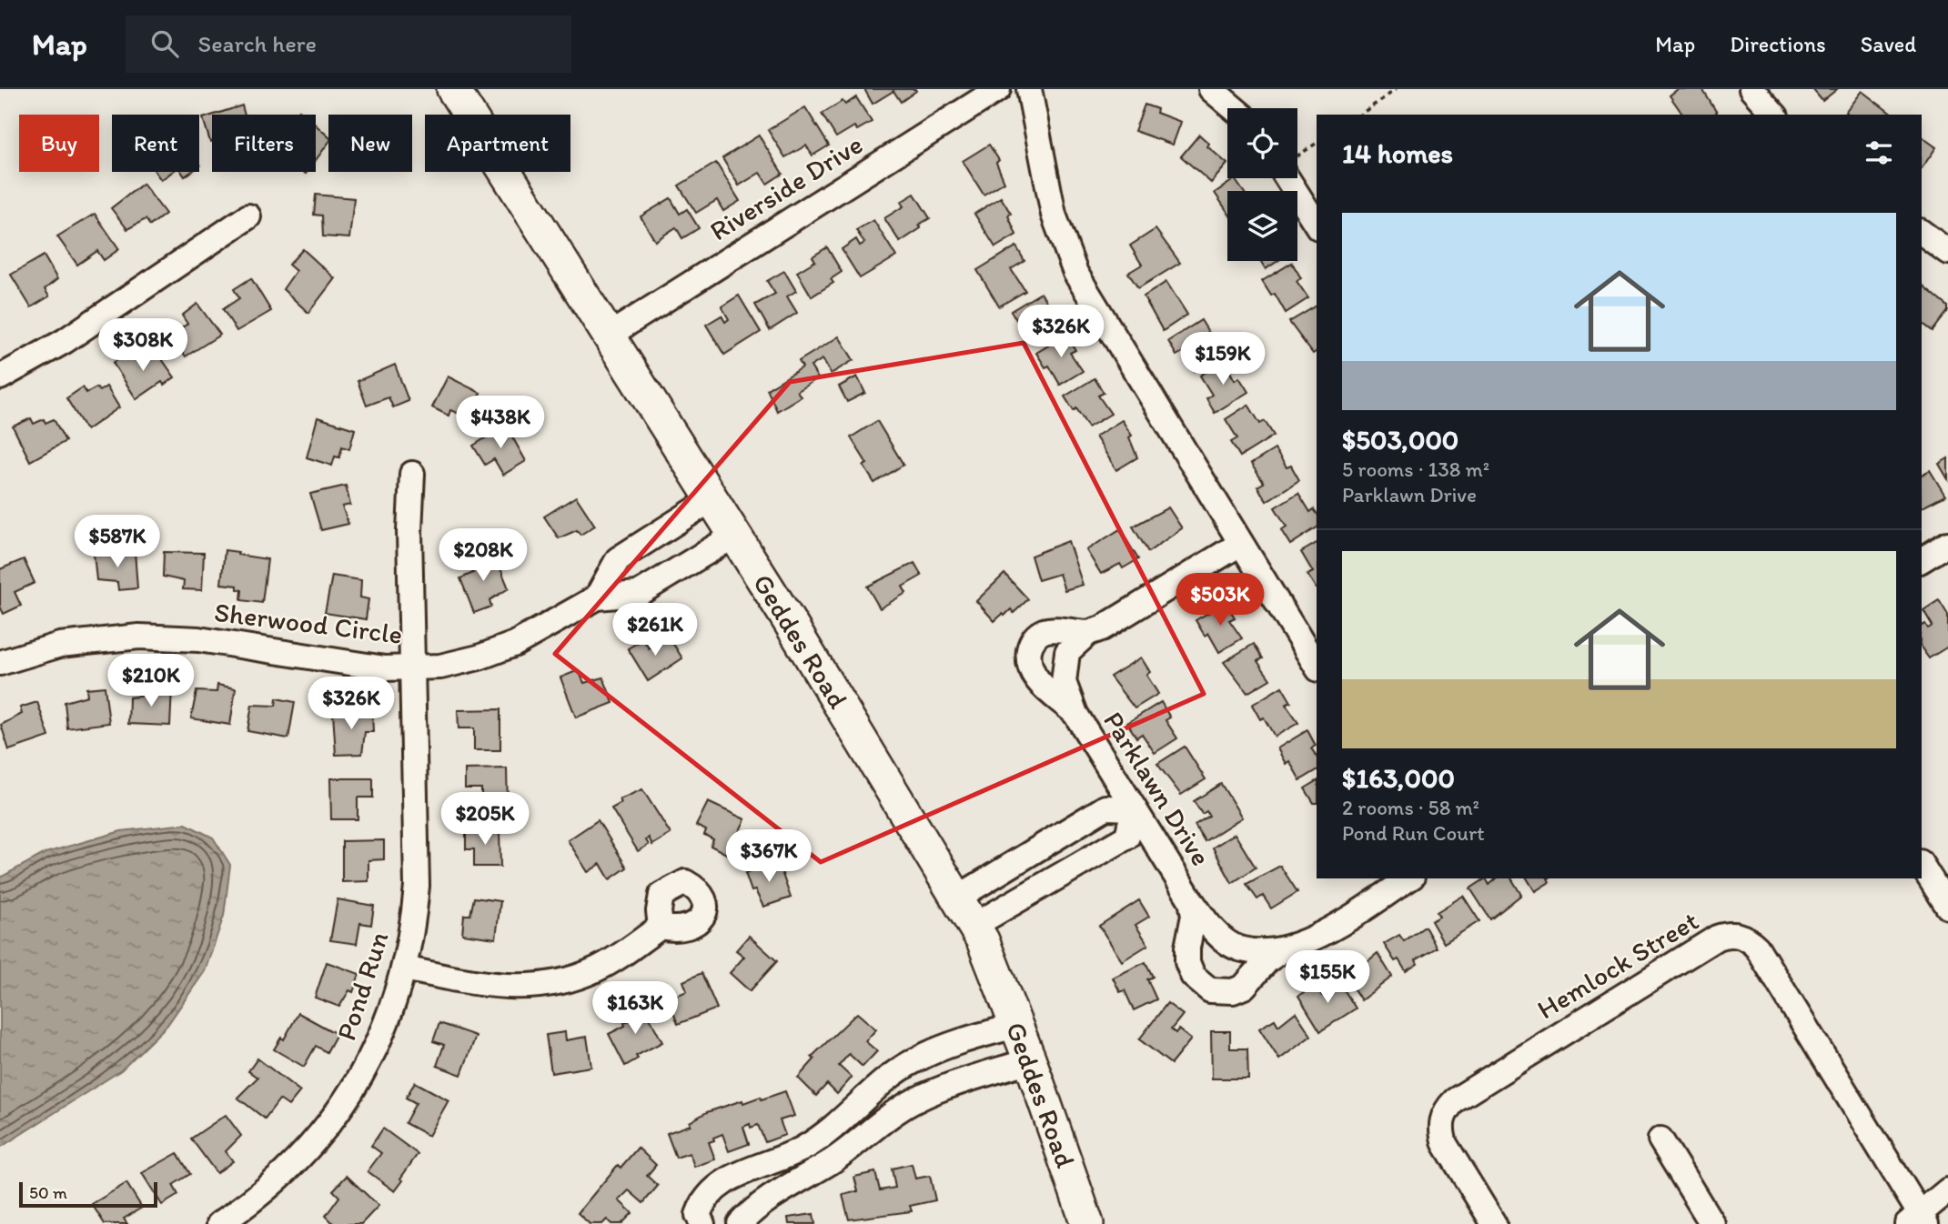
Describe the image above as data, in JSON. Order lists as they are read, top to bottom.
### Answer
{
  "streets": {
    "main road": ["Geddes Road"],
    "street": [
      "Riverside Drive",
      "Sherwood Circle",
      "Parklawn Drive",
      "Hemlock Street",
      "Pond Run"
    ]
  },
  "crossings": [
    ["Riverside Drive", "Geddes Road"],
    ["Sherwood Circle", "Geddes Road"],
    ["Sherwood Circle", "Pond Run"]
  ],
  "scale_bar": "50 m",
  "page": {
    "header": "Map",
    "search": "Search here",
    "nav": ["Map", "Directions", "Saved"],
    "chip": [
      "Buy",
      "Rent",
      "Filters",
      "New",
      "Apartment"
    ],
    "heading": "14 homes",
    "list": [
      {
        "name": "$503,000",
        "note": "5 rooms · 138 m² · Parklawn Drive"
      },
      {
        "name": "$163,000",
        "note": "2 rooms · 58 m² · Pond Run Court"
      }
    ],
    "price": [
      "$326K",
      "$308K",
      "$159K",
      "$438K",
      "$587K",
      "$208K",
      "$503K",
      "$261K",
      "$210K",
      "$326K",
      "$205K",
      "$367K",
      "$155K",
      "$163K"
    ],
    "scale": "50 m"
  }
}
